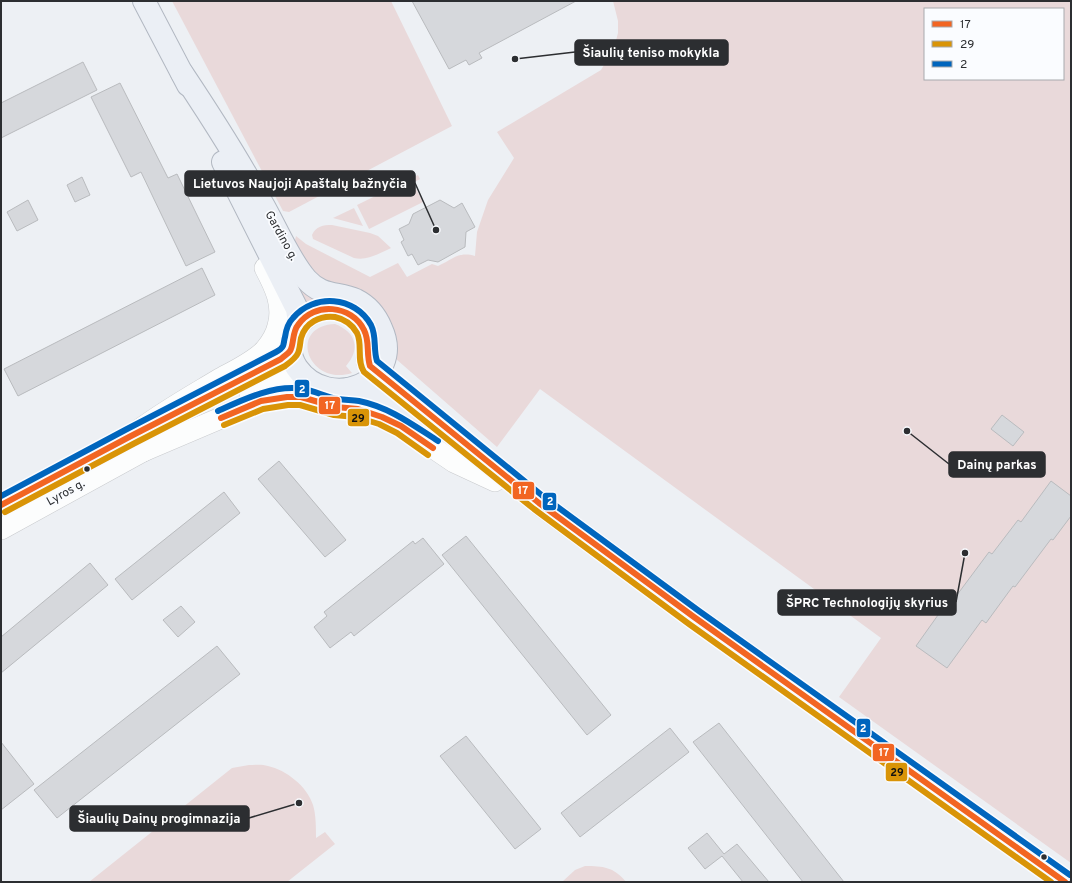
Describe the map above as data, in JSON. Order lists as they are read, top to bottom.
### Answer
{
  "streets": {
    "main road": ["Gardino g."],
    "street": ["Lyros g."]
  },
  "places": [
    "Šiaulių teniso mokykla",
    "Lietuvos Naujoji Apaštalų bažnyčia",
    "Dainų parkas",
    "ŠPRC Technologijų skyrius",
    "Šiaulių Dainų progimnazija"
  ],
  "lines": ["transit line 2", "transit line 17", "transit line 29"],
  "legend": ["17", "29", "2"]
}
